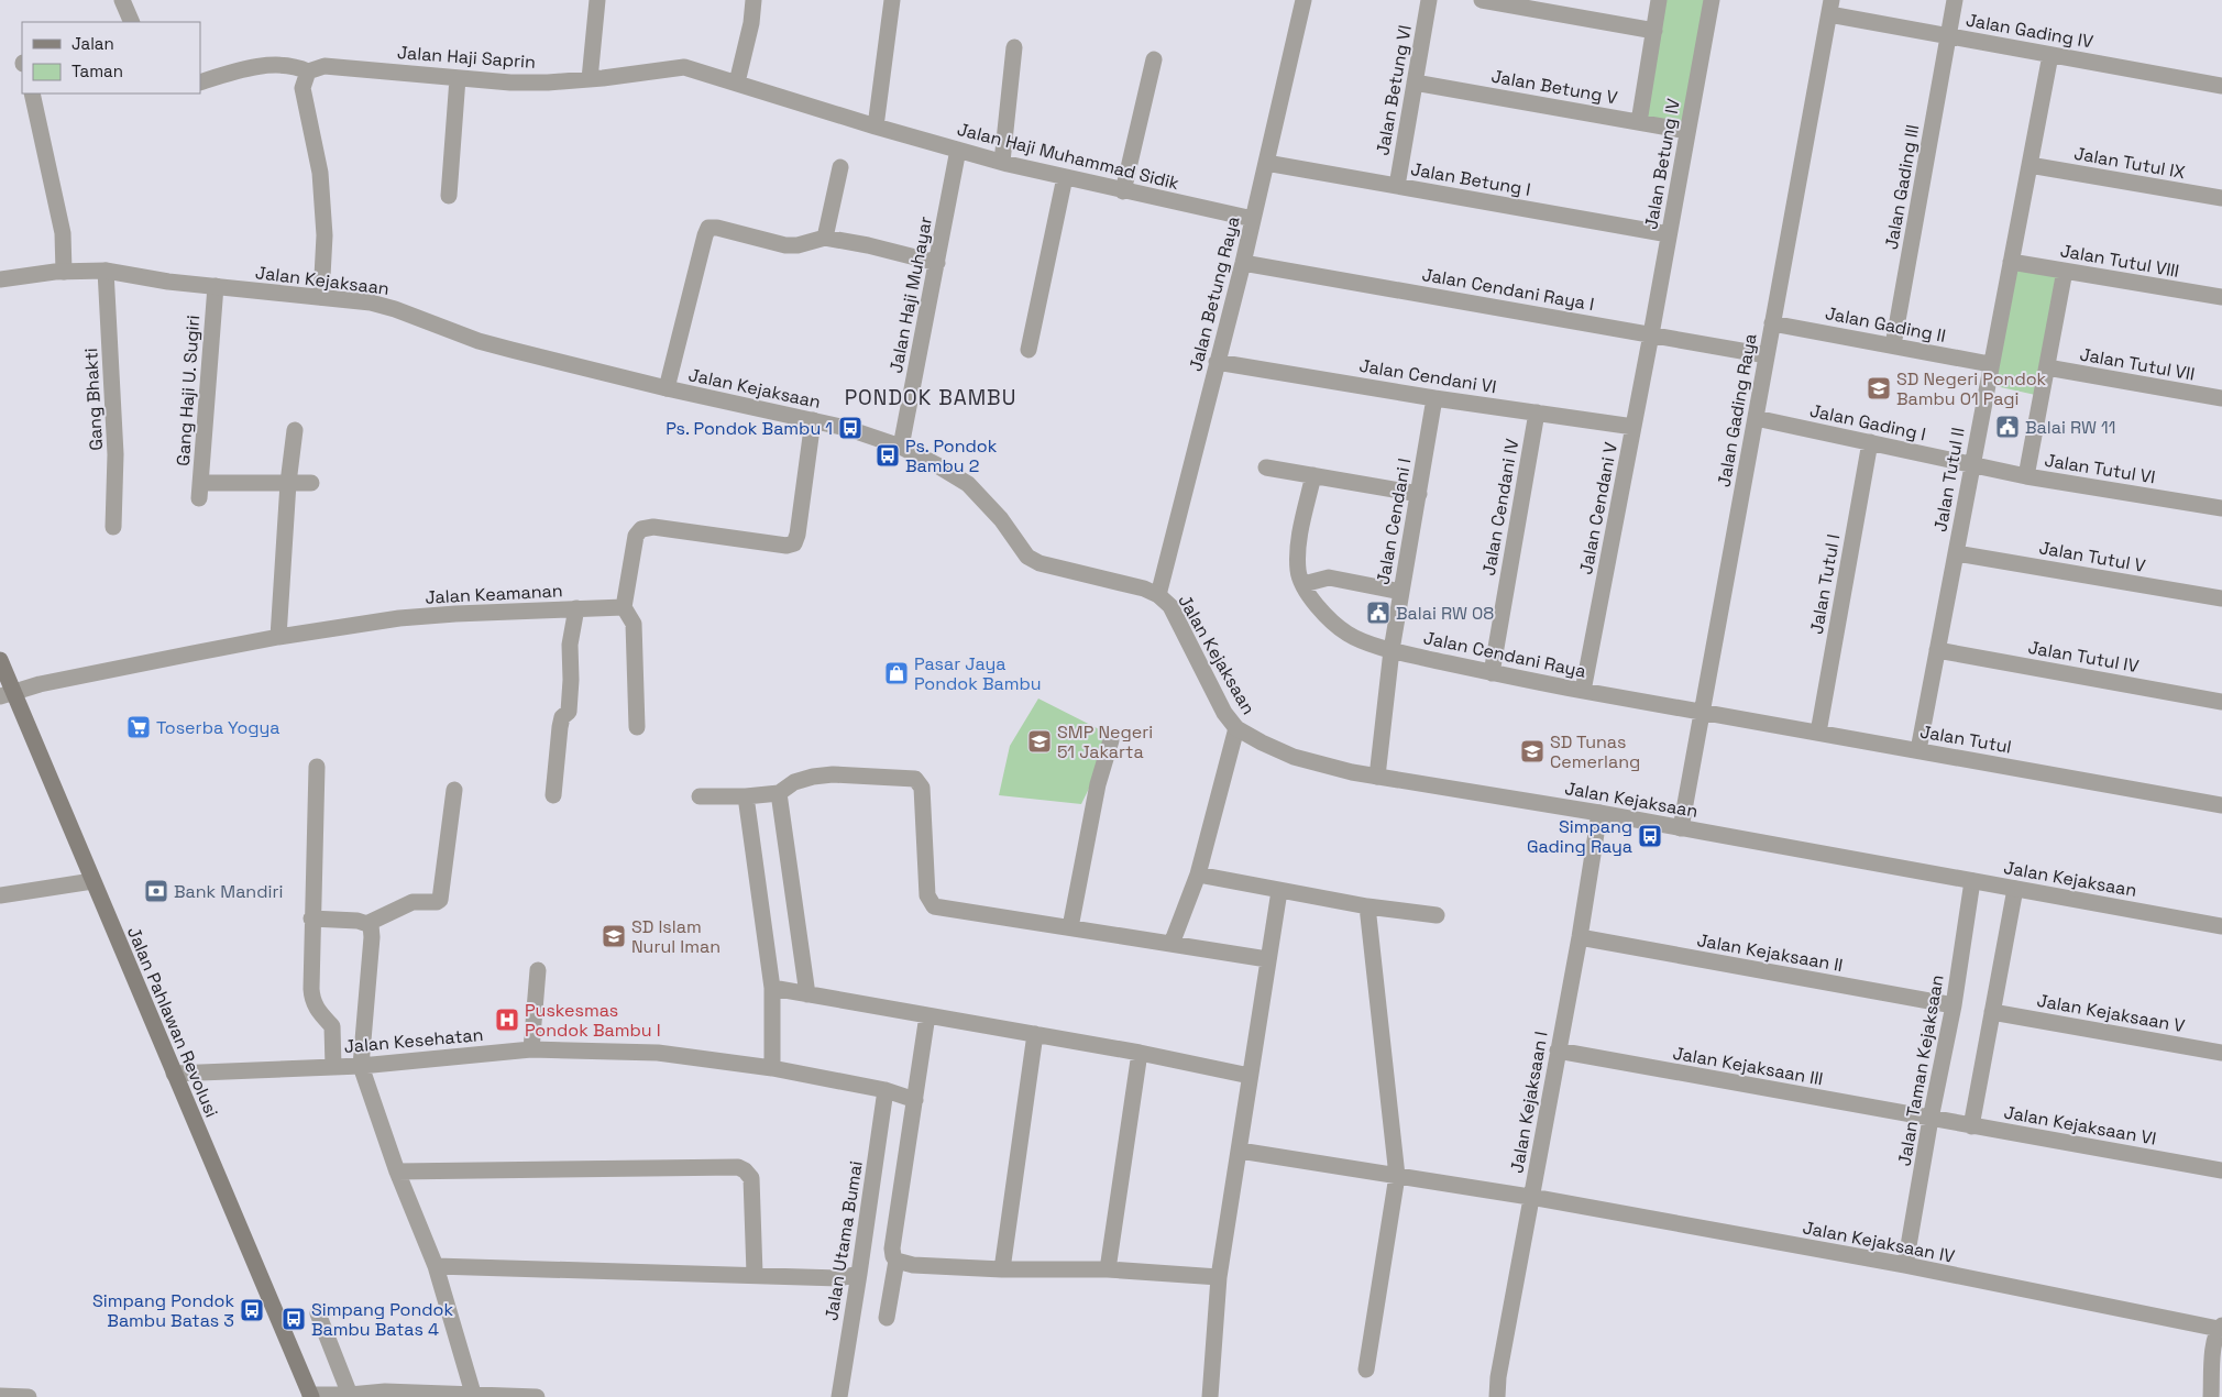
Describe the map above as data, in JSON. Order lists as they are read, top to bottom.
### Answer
{
  "streets": {
    "main road": ["Jalan Pahlawan Revolusi"],
    "street": [
      "Jalan Gading IV",
      "Jalan Haji Saprin",
      "Jalan Betung V",
      "Jalan Betung VI",
      "Jalan Haji Muhammad Sidik",
      "Jalan Tutul IX",
      "Jalan Betung IV",
      "Jalan Betung I",
      "Jalan Gading III",
      "Jalan Tutul VIII",
      "Jalan Kejaksaan",
      "Jalan Cendani Raya I",
      "Jalan Betung Raya",
      "Jalan Haji Muhayar",
      "Jalan Gading II",
      "Jalan Tutul VII",
      "Jalan Cendani VI",
      "Gang Haji U. Sugiri",
      "Gang Bhakti",
      "Jalan Gading Raya",
      "Jalan Gading I",
      "Jalan Tutul VI",
      "Jalan Tutul II",
      "Jalan Cendani IV",
      "Jalan Cendani V",
      "Jalan Cendani I",
      "Jalan Tutul V",
      "Jalan Tutul I",
      "Jalan Keamanan",
      "Jalan Cendani Raya",
      "Jalan Tutul IV",
      "Jalan Tutul",
      "Jalan Kejaksaan II",
      "Jalan Kejaksaan V",
      "Jalan Kesehatan",
      "Jalan Kejaksaan III",
      "Jalan Taman Kejaksaan",
      "Jalan Kejaksaan I",
      "Jalan Kejaksaan VI",
      "Jalan Utama Bumai",
      "Jalan Kejaksaan IV"
    ]
  },
  "crossings": [
    ["Jalan Gading IV", "Jalan Gading III"],
    ["Jalan Gading IV", "Jalan Gading Raya"],
    ["Jalan Gading IV", "Jalan Tutul II"],
    ["Jalan Haji Saprin", "Jalan Haji Muhammad Sidik"],
    ["Jalan Betung V", "Jalan Betung VI"],
    ["Jalan Betung V", "Jalan Betung IV"],
    ["Jalan Betung VI", "Jalan Betung I"],
    ["Jalan Haji Muhammad Sidik", "Jalan Betung Raya"],
    ["Jalan Haji Muhammad Sidik", "Jalan Haji Muhayar"],
    ["Jalan Tutul IX", "Jalan Tutul II"],
    ["Jalan Betung IV", "Jalan Betung I"],
    ["Jalan Betung IV", "Jalan Cendani Raya I"],
    ["Jalan Betung IV", "Jalan Cendani V"],
    ["Jalan Betung I", "Jalan Betung Raya"],
    ["Jalan Gading III", "Jalan Gading II"],
    ["Jalan Tutul VIII", "Jalan Tutul II"],
    ["Jalan Kejaksaan", "Jalan Betung Raya"],
    ["Jalan Kejaksaan", "Jalan Haji Muhayar"],
    ["Jalan Kejaksaan", "Gang Haji U. Sugiri"],
    ["Jalan Kejaksaan", "Gang Bhakti"],
    ["Jalan Kejaksaan", "Jalan Gading Raya"],
    ["Jalan Kejaksaan", "Jalan Taman Kejaksaan"],
    ["Jalan Kejaksaan", "Jalan Kejaksaan I"],
    ["Jalan Cendani Raya I", "Jalan Betung Raya"],
    ["Jalan Cendani Raya I", "Jalan Gading Raya"],
    ["Jalan Cendani Raya I", "Jalan Cendani V"],
    ["Jalan Betung Raya", "Jalan Cendani VI"],
    ["Jalan Gading II", "Jalan Gading Raya"],
    ["Jalan Gading II", "Jalan Tutul II"],
    ["Jalan Cendani VI", "Jalan Cendani IV"],
    ["Jalan Cendani VI", "Jalan Cendani V"],
    ["Jalan Cendani VI", "Jalan Cendani I"],
    ["Jalan Gading Raya", "Jalan Gading I"],
    ["Jalan Gading Raya", "Jalan Cendani Raya"],
    ["Jalan Gading Raya", "Jalan Tutul"],
    ["Jalan Gading I", "Jalan Tutul VI"],
    ["Jalan Gading I", "Jalan Tutul II"],
    ["Jalan Gading I", "Jalan Tutul I"],
    ["Jalan Tutul VI", "Jalan Tutul II"],
    ["Jalan Tutul II", "Jalan Tutul V"],
    ["Jalan Tutul II", "Jalan Tutul IV"],
    ["Jalan Tutul II", "Jalan Tutul"],
    ["Jalan Cendani IV", "Jalan Cendani Raya"],
    ["Jalan Cendani V", "Jalan Cendani Raya"],
    ["Jalan Cendani I", "Jalan Cendani Raya"],
    ["Jalan Tutul I", "Jalan Tutul"],
    ["Jalan Keamanan", "Jalan Pahlawan Revolusi"],
    ["Jalan Cendani Raya", "Jalan Tutul"],
    ["Jalan Kejaksaan II", "Jalan Taman Kejaksaan"],
    ["Jalan Kejaksaan II", "Jalan Kejaksaan I"],
    ["Jalan Pahlawan Revolusi", "Jalan Kesehatan"],
    ["Jalan Kesehatan", "Jalan Utama Bumai"],
    ["Jalan Kejaksaan III", "Jalan Taman Kejaksaan"],
    ["Jalan Kejaksaan III", "Jalan Kejaksaan I"],
    ["Jalan Kejaksaan III", "Jalan Kejaksaan VI"],
    ["Jalan Taman Kejaksaan", "Jalan Kejaksaan VI"],
    ["Jalan Taman Kejaksaan", "Jalan Kejaksaan IV"],
    ["Jalan Kejaksaan I", "Jalan Kejaksaan IV"]
  ],
  "districts": ["PONDOK BAMBU"],
  "places": {
    "school or university": [
      "SD Negeri Pondok Bambu 01 Pagi",
      "SMP Negeri 51 Jakarta",
      "SD Tunas Cemerlang",
      "SD Islam Nurul Iman"
    ],
    "public building": ["Balai RW 11", "Balai RW 08"],
    "bus stop": [
      "Ps. Pondok Bambu 1",
      "Ps. Pondok Bambu 2",
      "Simpang Gading Raya",
      "Simpang Pondok Bambu Batas 3",
      "Simpang Pondok Bambu Batas 4"
    ],
    "shop": ["Pasar Jaya Pondok Bambu"],
    "supermarket": ["Toserba Yogya"],
    "bank": ["Bank Mandiri"],
    "hospital": ["Puskesmas Pondok Bambu I"]
  },
  "legend": ["Jalan", "Taman"]
}
